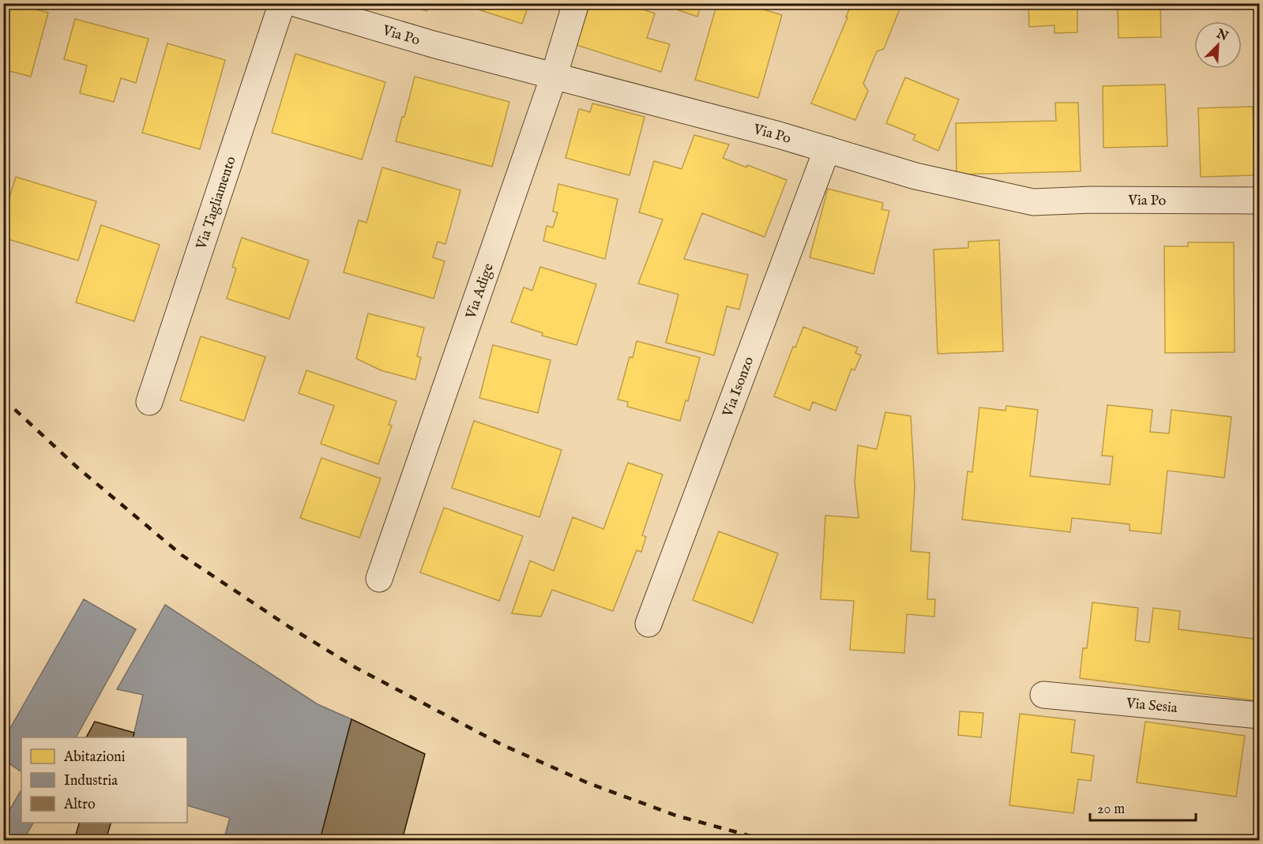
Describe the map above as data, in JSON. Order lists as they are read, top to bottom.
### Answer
{
  "streets": {
    "street": [
      "Via Po",
      "Via Tagliamento",
      "Via Adige",
      "Via Isonzo",
      "Via Sesia"
    ]
  },
  "crossings": [
    ["Via Po", "Via Adige"],
    ["Via Po", "Via Isonzo"]
  ],
  "legend": ["Abitazioni", "Industria", "Altro"],
  "scale_bar": "20 m",
  "north": "top right"
}
